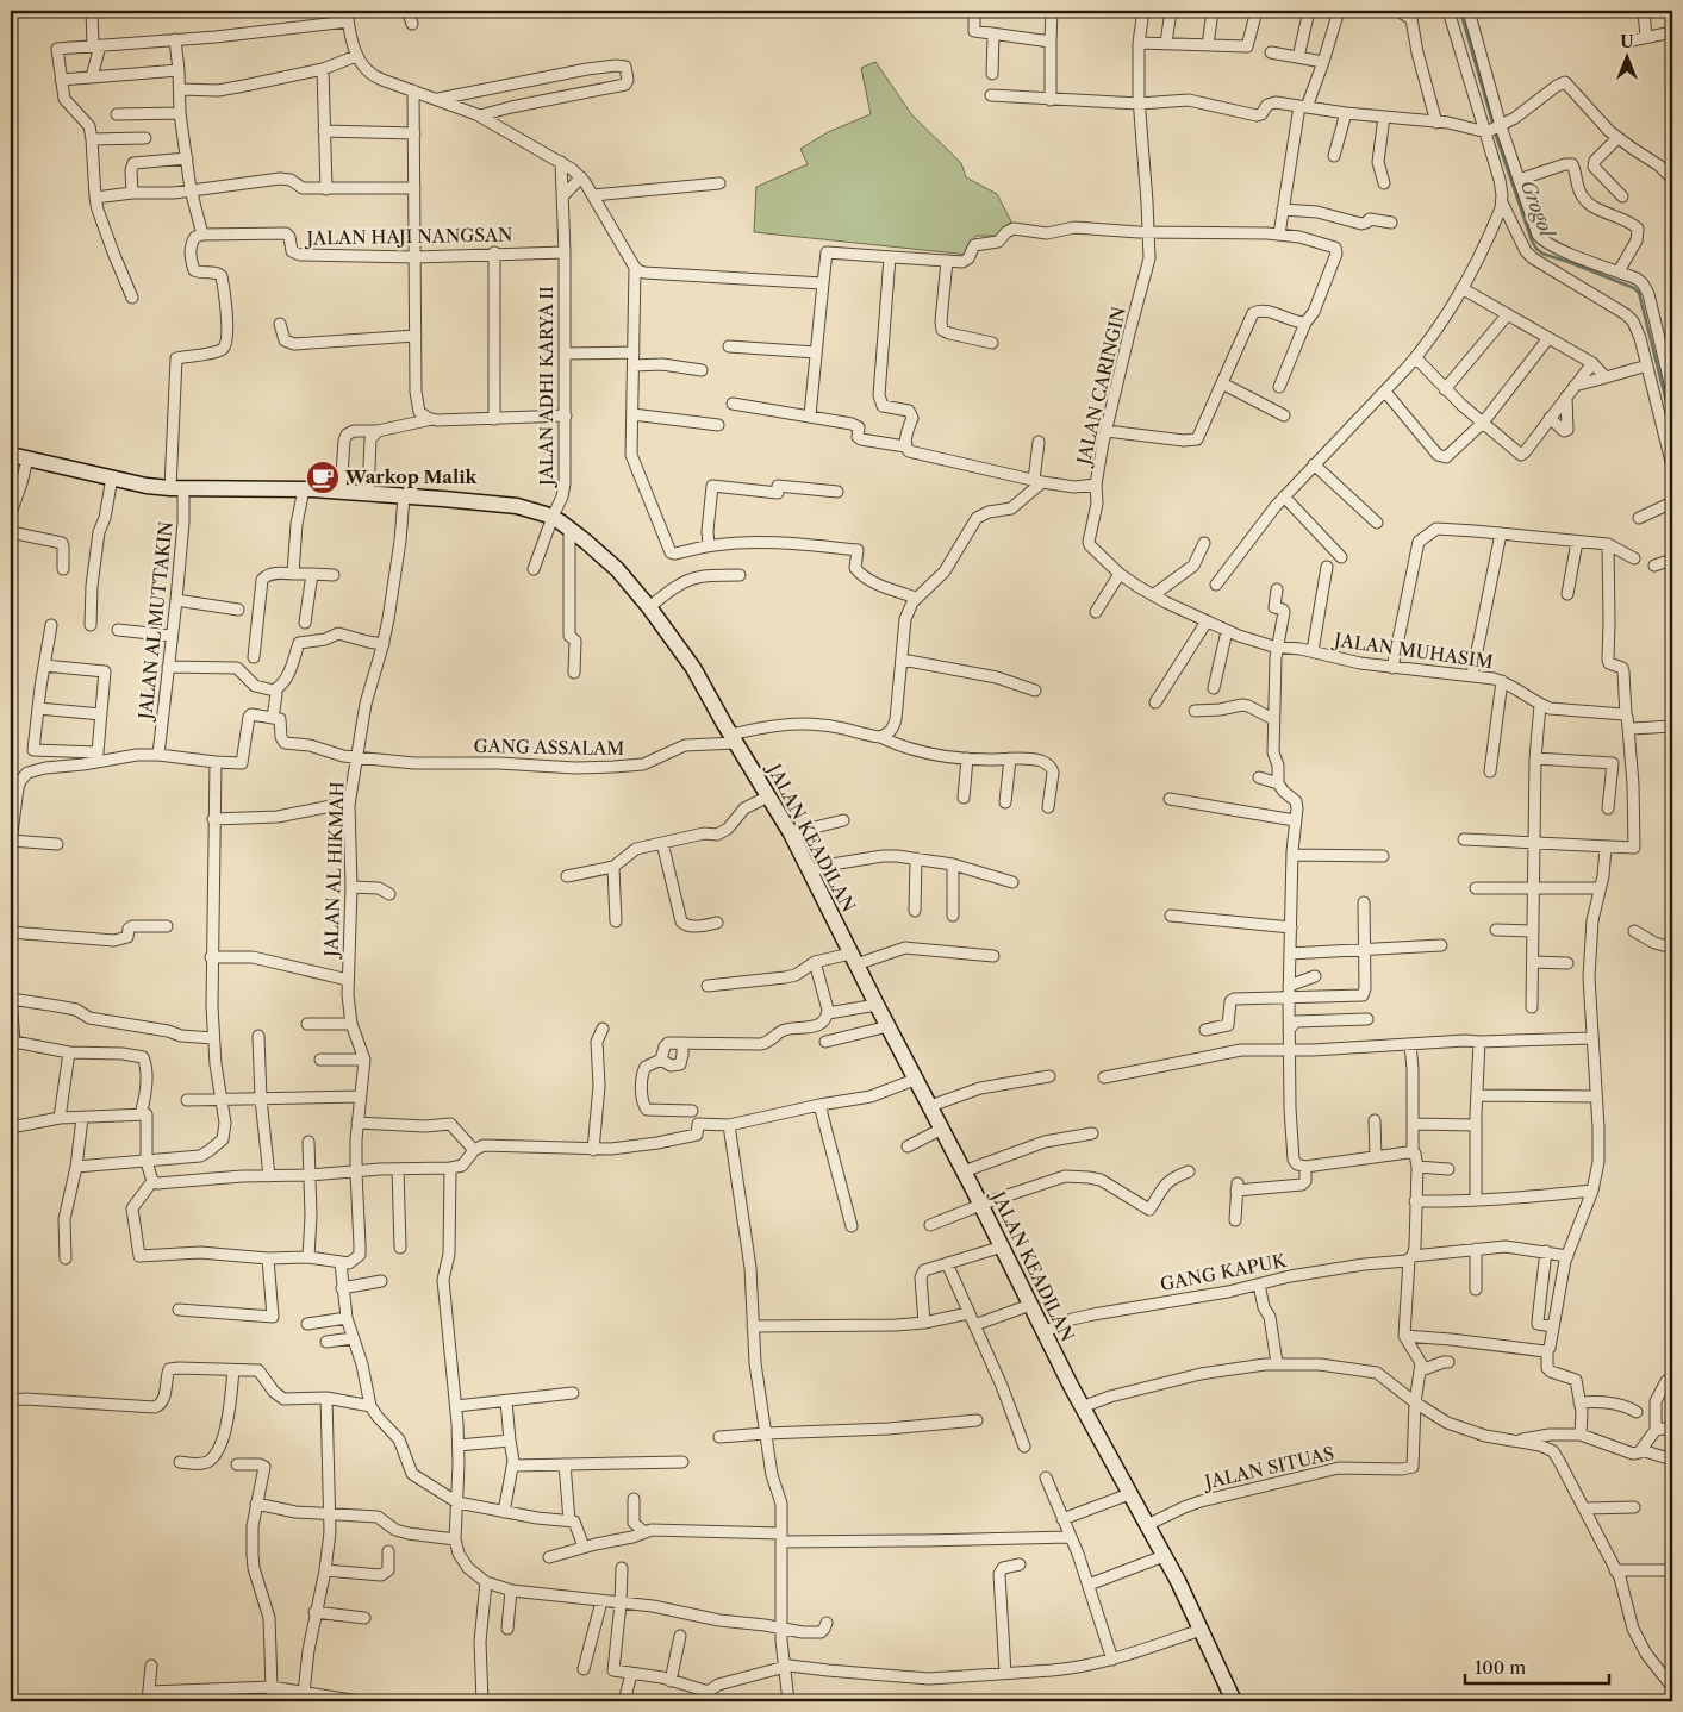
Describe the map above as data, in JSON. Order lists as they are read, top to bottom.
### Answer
{
  "streets": {
    "main road": ["JALAN KEADILAN"],
    "street": [
      "JALAN HAJI NANGSAN",
      "JALAN ADHI KARYA II",
      "JALAN CARINGIN",
      "JALAN AL MUTTAKIN",
      "JALAN MUHASIM",
      "GANG ASSALAM",
      "JALAN AL HIKMAH",
      "GANG KAPUK",
      "JALAN SITUAS"
    ]
  },
  "crossings": [
    ["JALAN HAJI NANGSAN", "JALAN ADHI KARYA II"],
    ["JALAN ADHI KARYA II", "JALAN KEADILAN"],
    ["JALAN CARINGIN", "JALAN MUHASIM"],
    ["JALAN AL MUTTAKIN", "JALAN KEADILAN"],
    ["GANG ASSALAM", "JALAN KEADILAN"],
    ["GANG ASSALAM", "JALAN AL HIKMAH"],
    ["JALAN KEADILAN", "JALAN AL HIKMAH"],
    ["JALAN KEADILAN", "GANG KAPUK"],
    ["JALAN KEADILAN", "JALAN SITUAS"]
  ],
  "water": ["Grogol"],
  "places": {
    "cafe": ["Warkop Malik"]
  },
  "scale_bar": "100 m",
  "north": "top"
}
